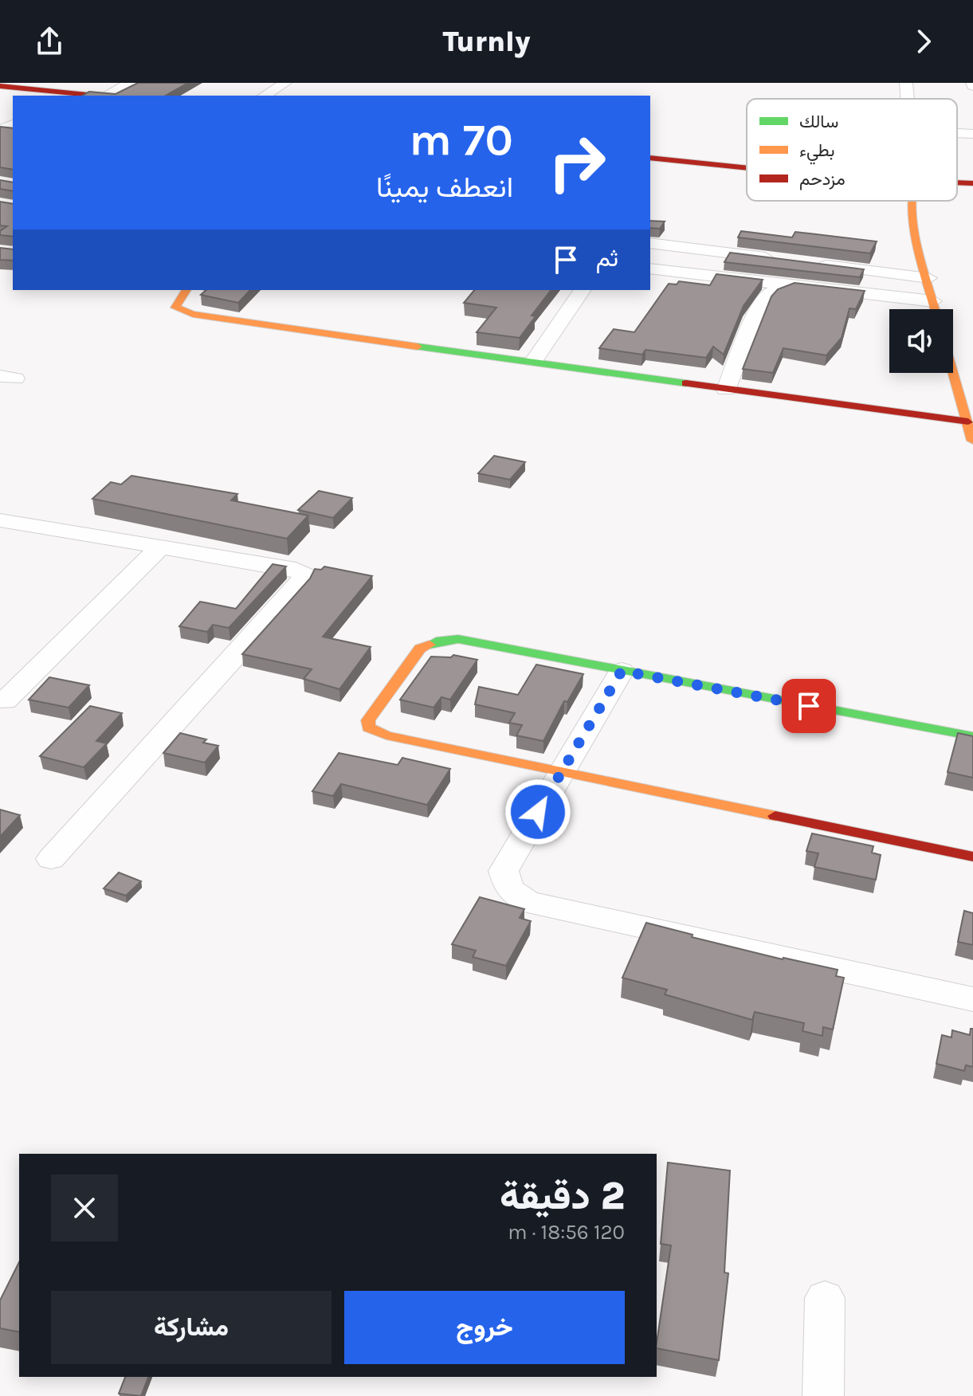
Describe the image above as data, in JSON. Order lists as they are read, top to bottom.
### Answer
{
  "legend": ["سالك", "بطيء", "مزدحم"],
  "page": {
    "header": "Turnly",
    "turn": ["70 m", "انعطف يمينًا"],
    "then": "ثم",
    "heading": ["2 دقيقة", "120 m · 18:56"],
    "buttons": ["خروج", "مشاركة"]
  }
}
